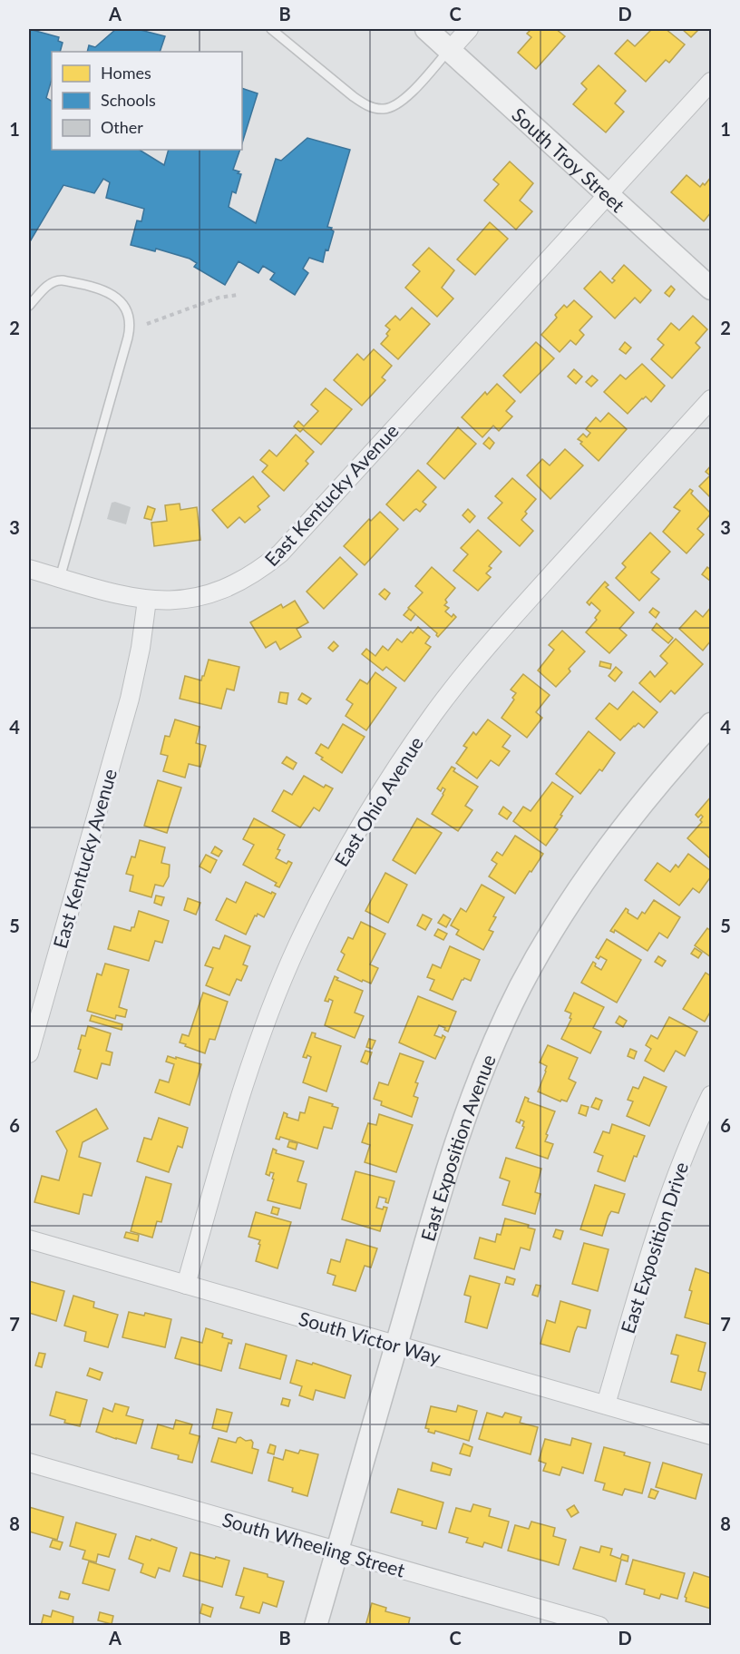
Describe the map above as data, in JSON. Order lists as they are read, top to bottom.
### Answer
{
  "streets": {
    "street": [
      "South Troy Street",
      "East Kentucky Avenue",
      "East Ohio Avenue",
      "East Exposition Avenue",
      "East Exposition Drive",
      "South Victor Way",
      "South Wheeling Street"
    ]
  },
  "crossings": [
    ["South Troy Street", "East Kentucky Avenue"],
    ["East Ohio Avenue", "South Victor Way"],
    ["East Exposition Avenue", "South Victor Way"],
    ["East Exposition Avenue", "South Wheeling Street"],
    ["East Exposition Drive", "South Victor Way"]
  ],
  "legend": ["Homes", "Schools", "Other"],
  "grid": {
    "columns": [
      "A",
      "B",
      "C",
      "D"
    ],
    "rows": [
      "1",
      "2",
      "3",
      "4",
      "5",
      "6",
      "7",
      "8"
    ]
  }
}
